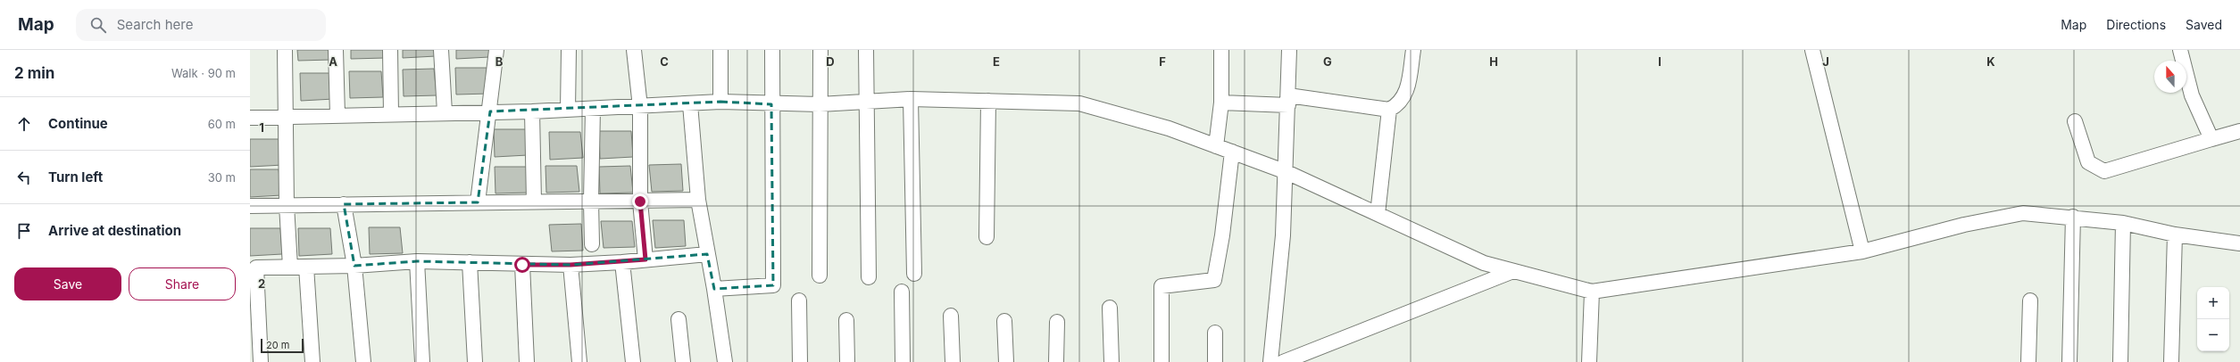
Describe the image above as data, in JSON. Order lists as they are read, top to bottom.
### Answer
{
  "scale_bar": "20 m",
  "north": "top",
  "page": {
    "header": "Map",
    "search": "Search here",
    "nav": ["Map", "Directions", "Saved"],
    "heading": ["2 min", "Walk · 90 m"],
    "list": [
      ["Continue", "60 m"],
      ["Turn left", "30 m"],
      "Arrive at destination"
    ],
    "buttons": ["Save", "Share"],
    "map_buttons": ["+", "−"],
    "scale": "20 m"
  },
  "grid": {
    "columns": [
      "A",
      "B",
      "C",
      "D",
      "E",
      "F",
      "G",
      "H",
      "I",
      "J",
      "K"
    ],
    "rows": ["1", "2"]
  }
}
